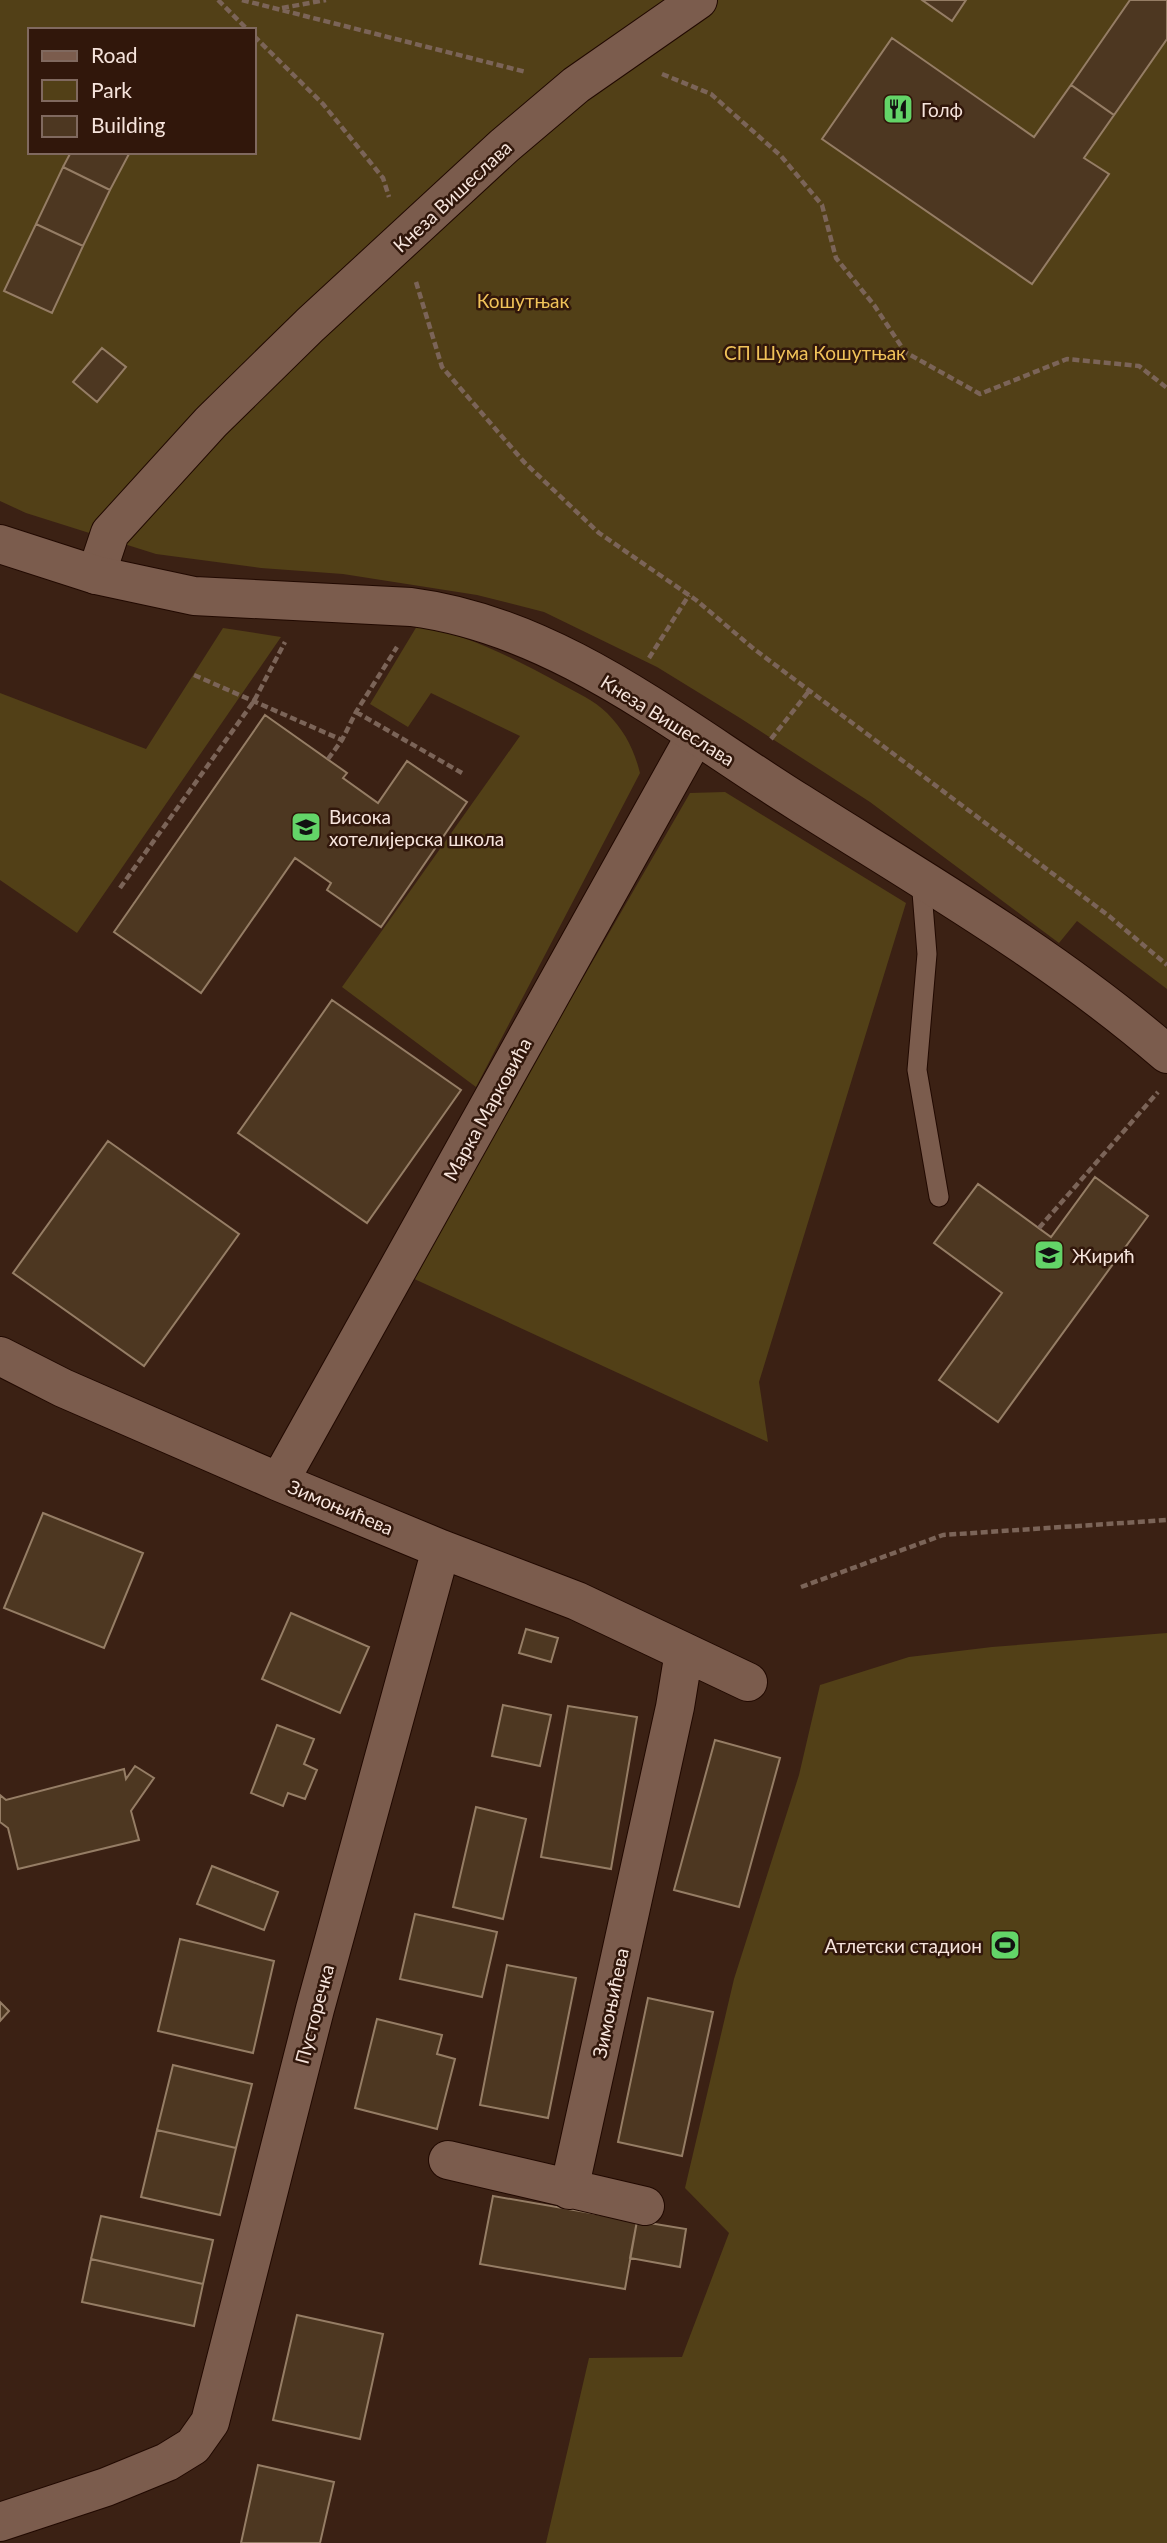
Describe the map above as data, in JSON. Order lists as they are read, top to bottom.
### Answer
{
  "streets": {
    "street": [
      "Кнеза Вишеслава",
      "Марка Марковића",
      "Зимоњићева",
      "Пусторечка"
    ]
  },
  "crossings": [
    ["Кнеза Вишеслава", "Марка Марковића"],
    ["Марка Марковића", "Зимоњићева"],
    ["Зимоњићева", "Пусторечка"]
  ],
  "parks": ["Кошутњак", "СП Шума Кошутњак"],
  "places": {
    "restaurant": ["Голф"],
    "school or university": ["Висока хотелијерска школа", "Жирић"],
    "sports": ["Атлетски стадион"]
  },
  "legend": ["Road", "Park", "Building"]
}
